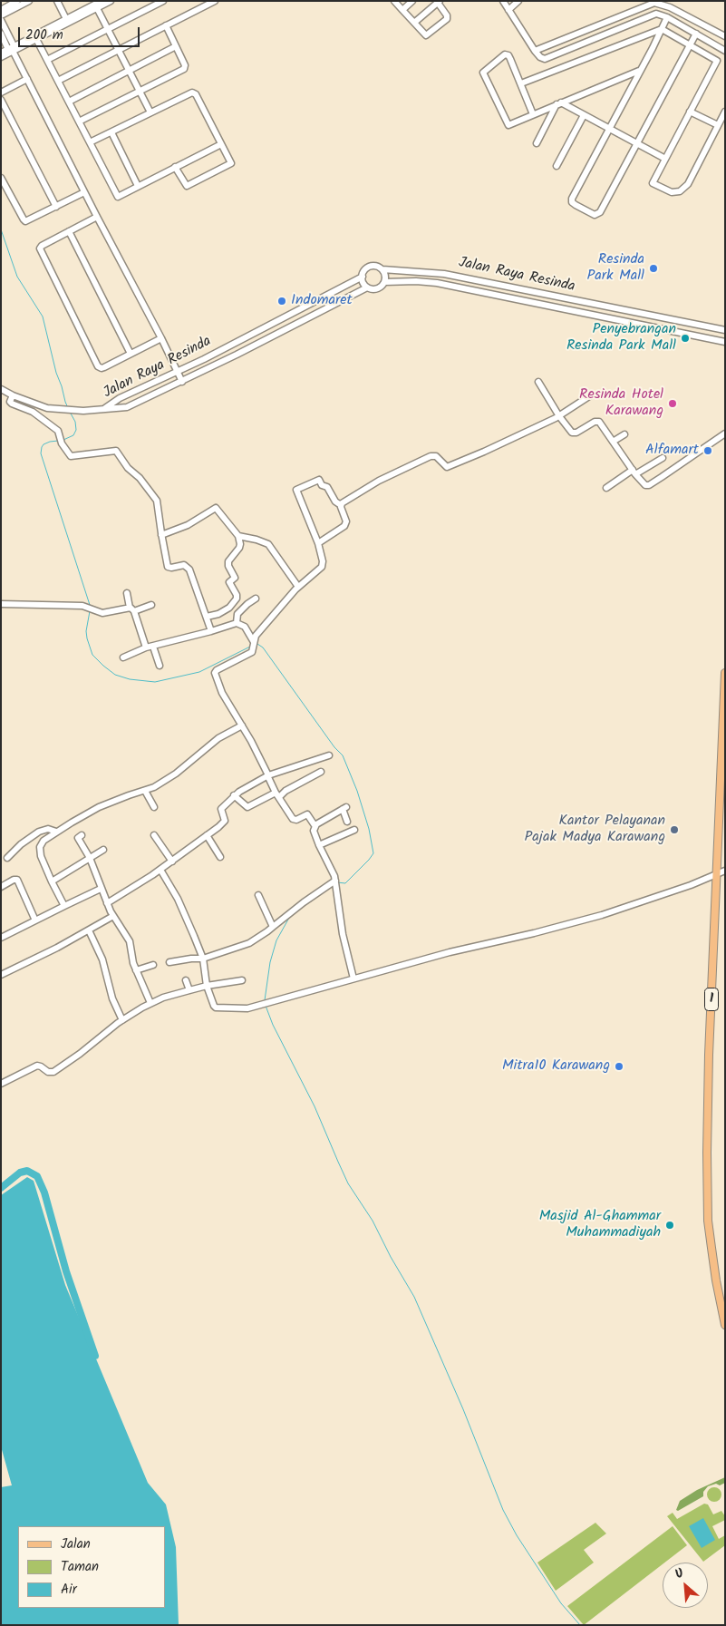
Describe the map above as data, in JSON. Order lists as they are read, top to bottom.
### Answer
{
  "streets": {
    "main road": ["1"],
    "street": ["Jalan Raya Resinda"]
  },
  "places": [
    "Resinda Park Mall",
    "Indomaret",
    "Penyebrangan Resinda Park Mall",
    "Resinda Hotel Karawang",
    "Alfamart",
    "Kantor Pelayanan Pajak Madya Karawang",
    "Mitra10 Karawang",
    "Masjid Al-Ghammar Muhammadiyah"
  ],
  "legend": ["Jalan", "Taman", "Air"],
  "scale_bar": "200 m",
  "north": "top left"
}
